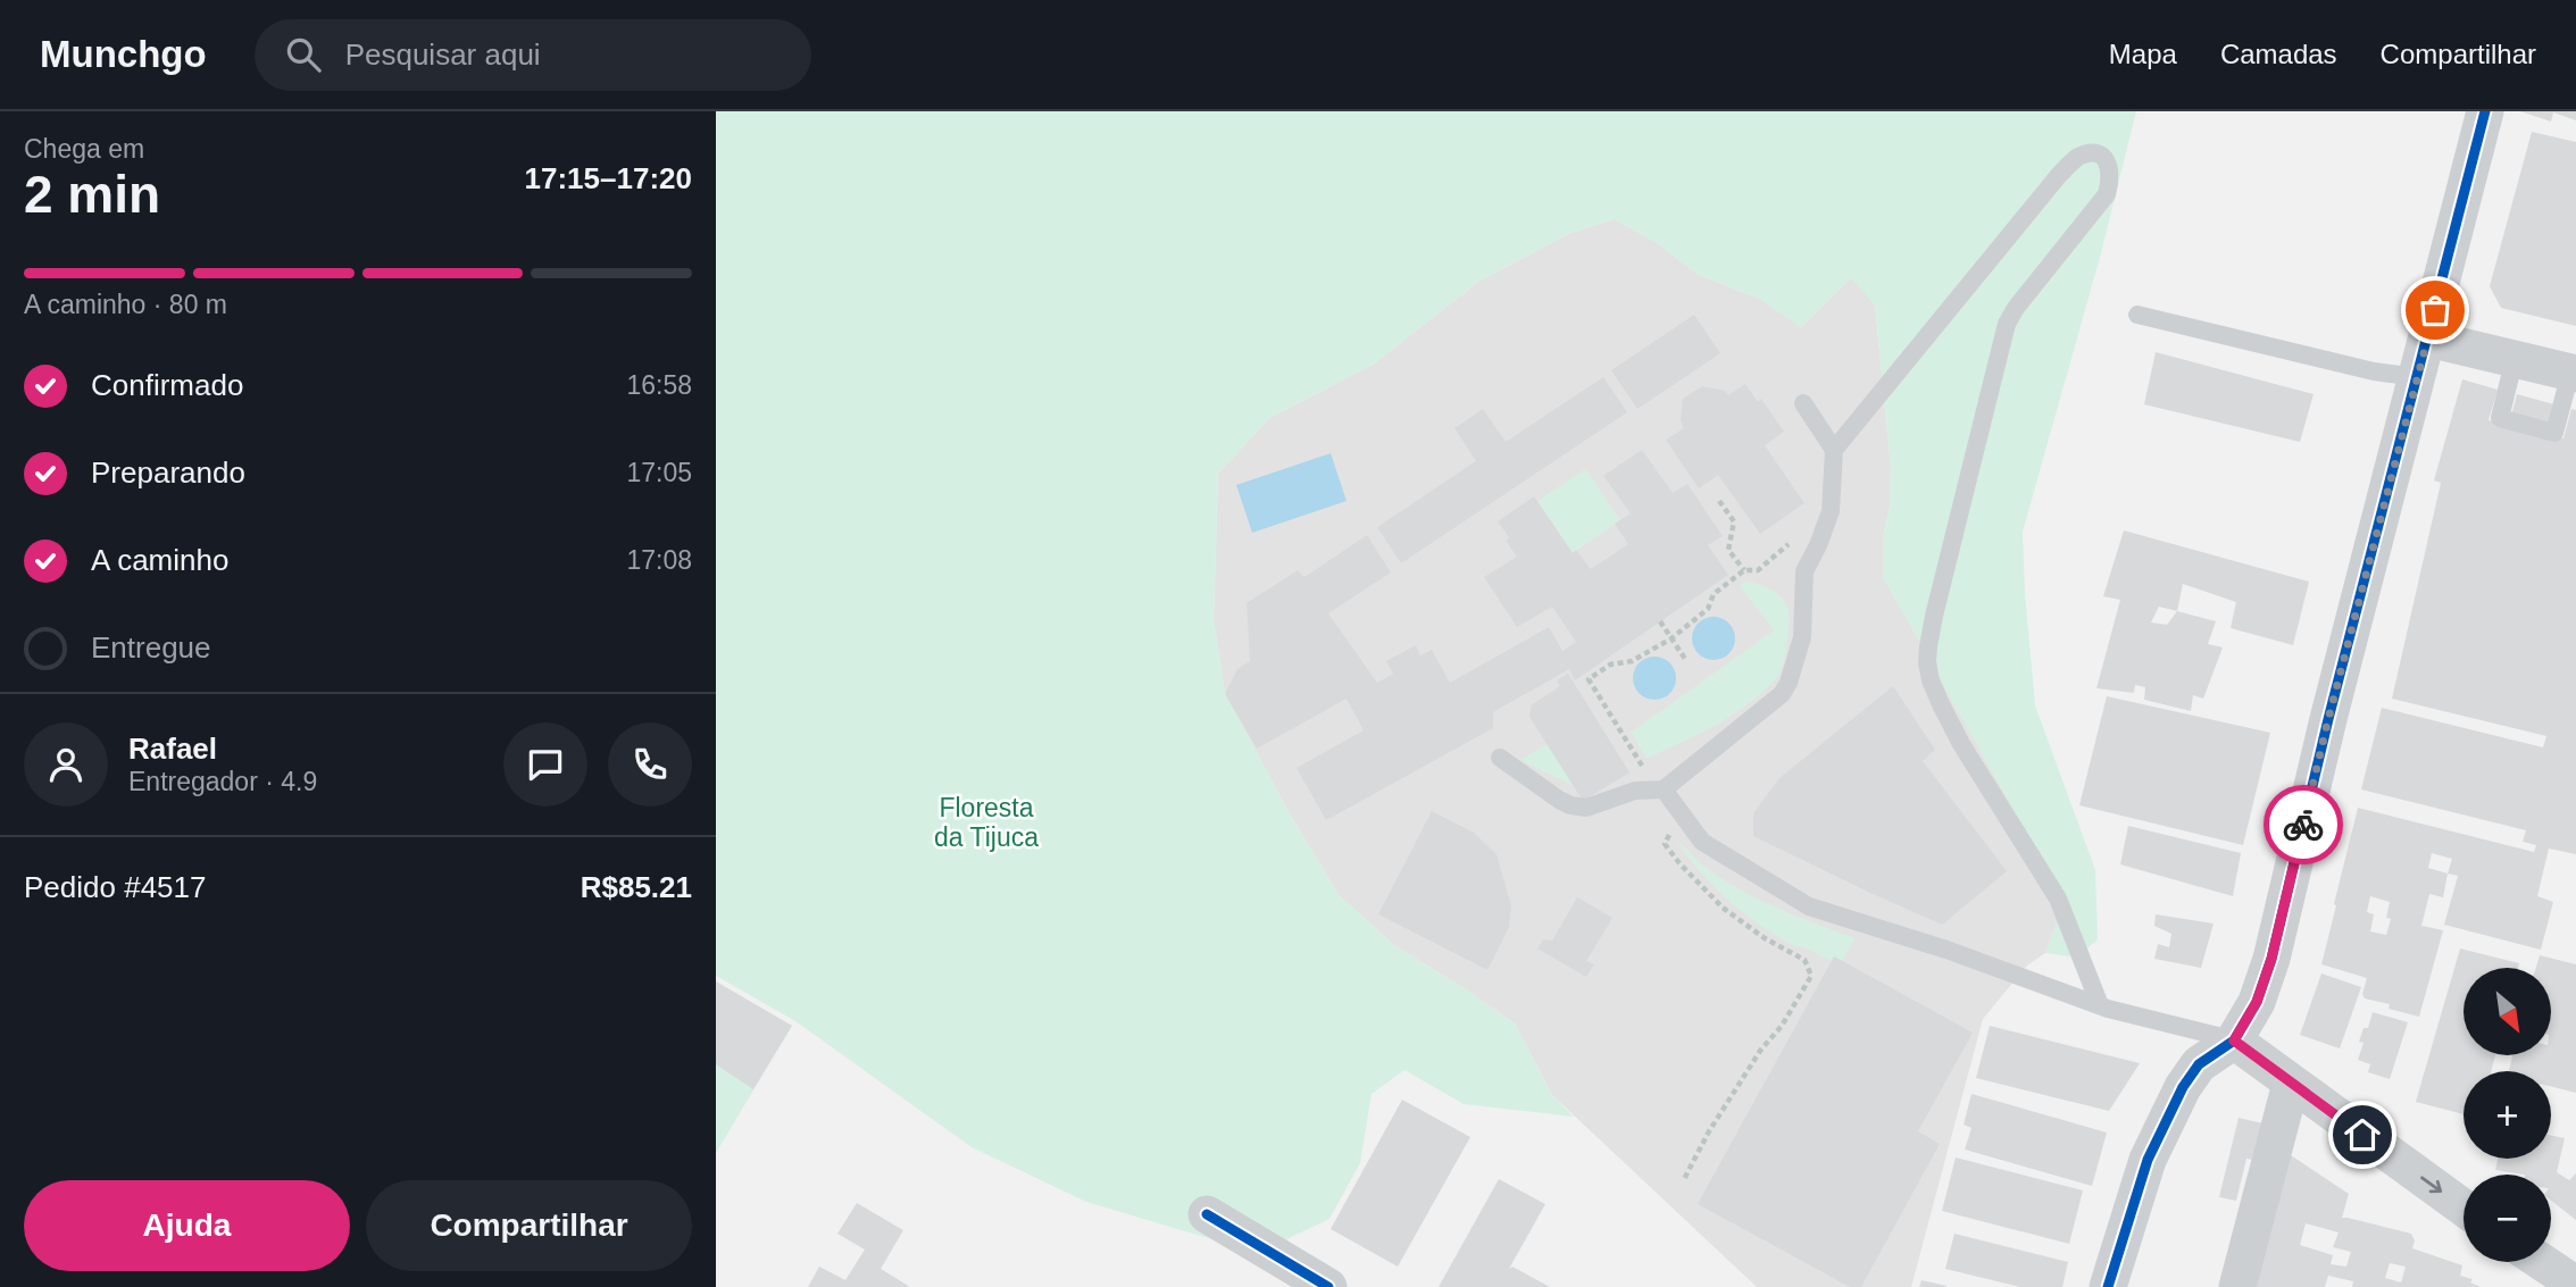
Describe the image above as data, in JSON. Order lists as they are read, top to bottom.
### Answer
{
  "parks": ["Floresta da Tijuca"],
  "north": "bottom right",
  "page": {
    "header": "Munchgo",
    "search": "Pesquisar aqui",
    "nav": ["Mapa", "Camadas", "Compartilhar"],
    "heading": ["2 min", "Chega em", "17:15–17:20"],
    "panel": [
      "Rafael",
      "Entregador · 4.9",
      "Pedido #4517",
      "R$85.21"
    ],
    "bar": "A caminho · 80 m",
    "list": [
      ["Confirmado", "16:58"],
      ["Preparando", "17:05"],
      ["A caminho", "17:08"],
      "Entregue"
    ],
    "map_buttons": ["+", "−"],
    "buttons": ["Ajuda", "Compartilhar"]
  }
}
